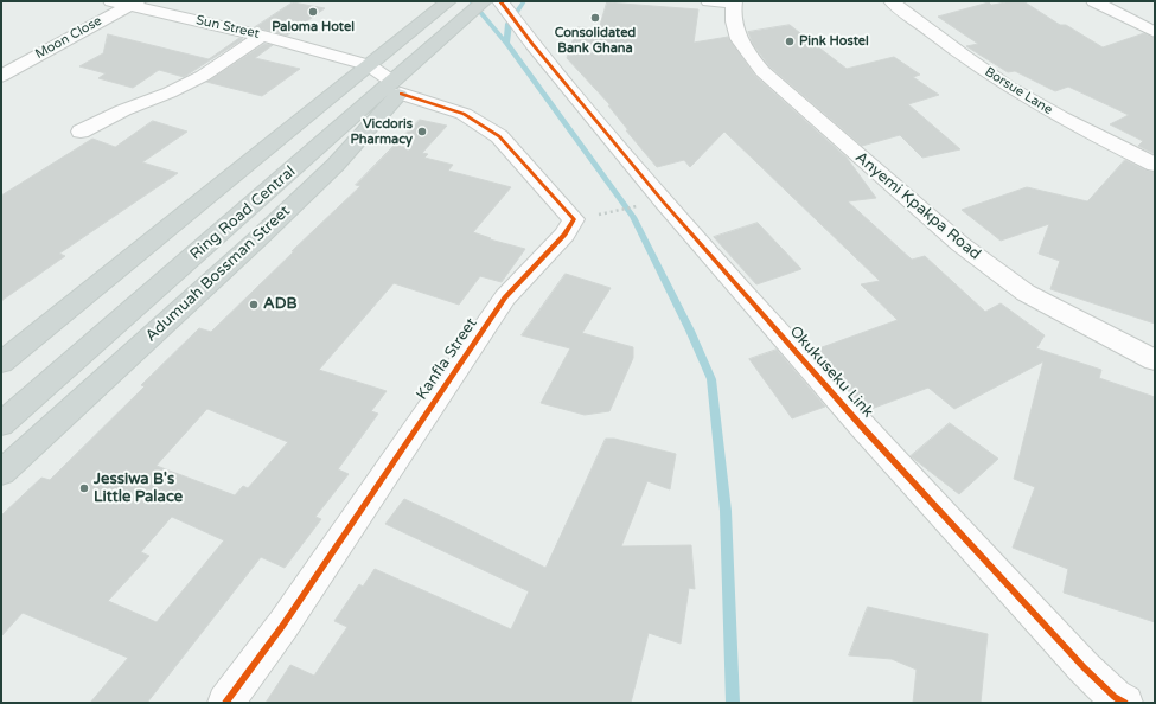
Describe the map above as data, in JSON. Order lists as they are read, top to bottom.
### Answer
{
  "streets": {
    "main road": ["Ring Road Central", "Adumuah Bossman Street"],
    "street": [
      "Sun Street",
      "Moon Close",
      "Borsue Lane",
      "Anyemi Kpakpa Road",
      "Kanfla Street",
      "Okukuseku Link"
    ]
  },
  "crossings": [
    ["Sun Street", "Moon Close"],
    ["Sun Street", "Ring Road Central"],
    ["Sun Street", "Adumuah Bossman Street"],
    ["Sun Street", "Kanfla Street"],
    ["Ring Road Central", "Adumuah Bossman Street"],
    ["Ring Road Central", "Kanfla Street"],
    ["Adumuah Bossman Street", "Kanfla Street"]
  ],
  "places": [
    "Paloma Hotel",
    "Consolidated Bank Ghana",
    "Pink Hostel",
    "Vicdoris Pharmacy",
    "ADB",
    "Jessiwa B's Little Palace"
  ]
}
